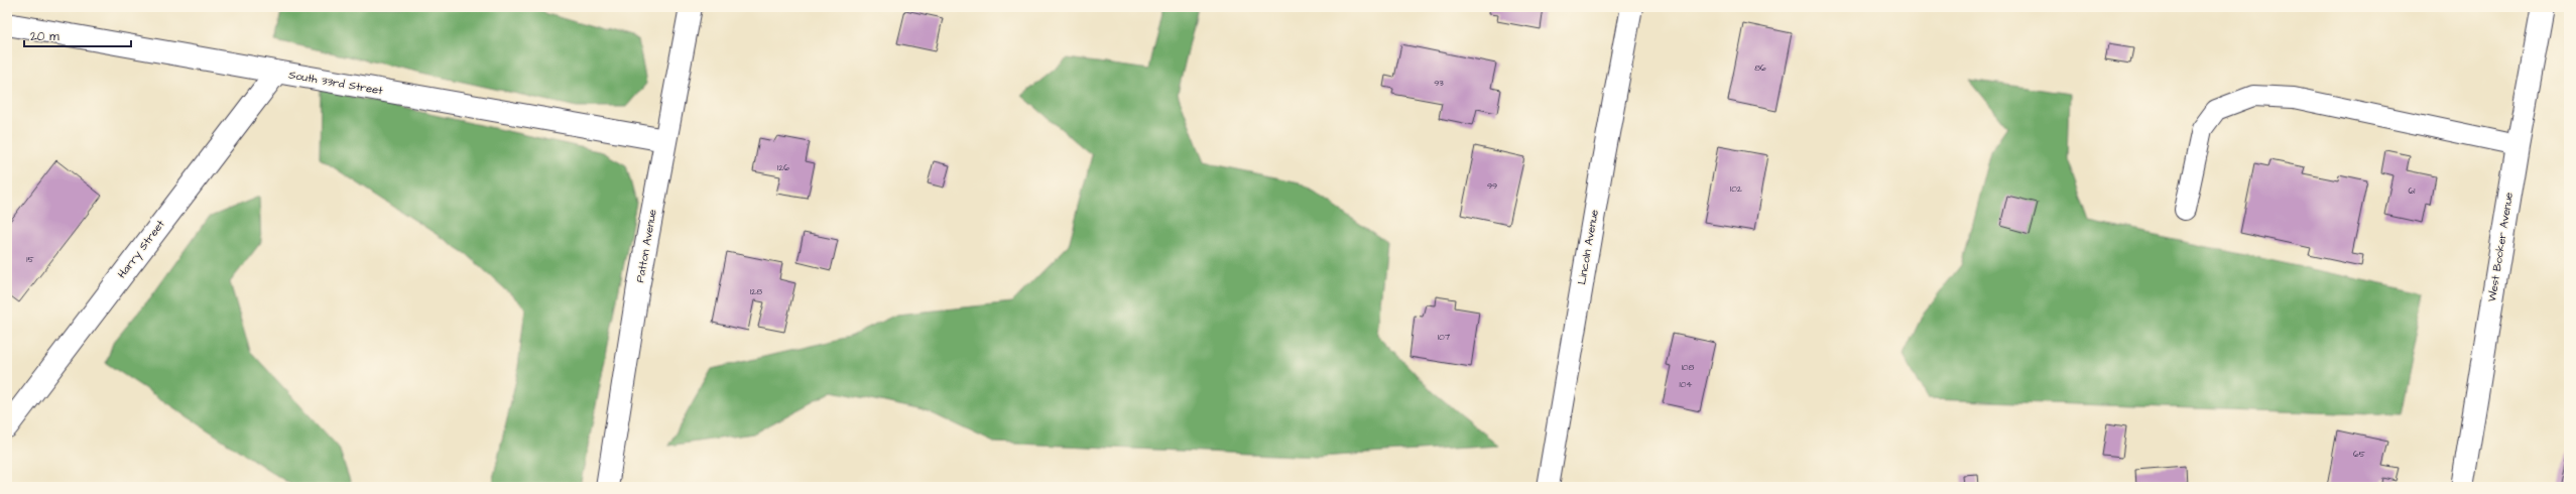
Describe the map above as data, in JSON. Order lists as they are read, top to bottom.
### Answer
{
  "streets": {
    "street": [
      "South 33rd Street",
      "Patton Avenue",
      "Lincoln Avenue",
      "West Booker Avenue",
      "Harry Street"
    ]
  },
  "crossings": [
    ["South 33rd Street", "Patton Avenue"],
    ["South 33rd Street", "Harry Street"]
  ],
  "house_numbers": [
    "86",
    "93",
    "126",
    "99",
    "102",
    "61",
    "15",
    "128",
    "107",
    "108",
    "104",
    "65"
  ],
  "scale_bar": "20 m"
}
